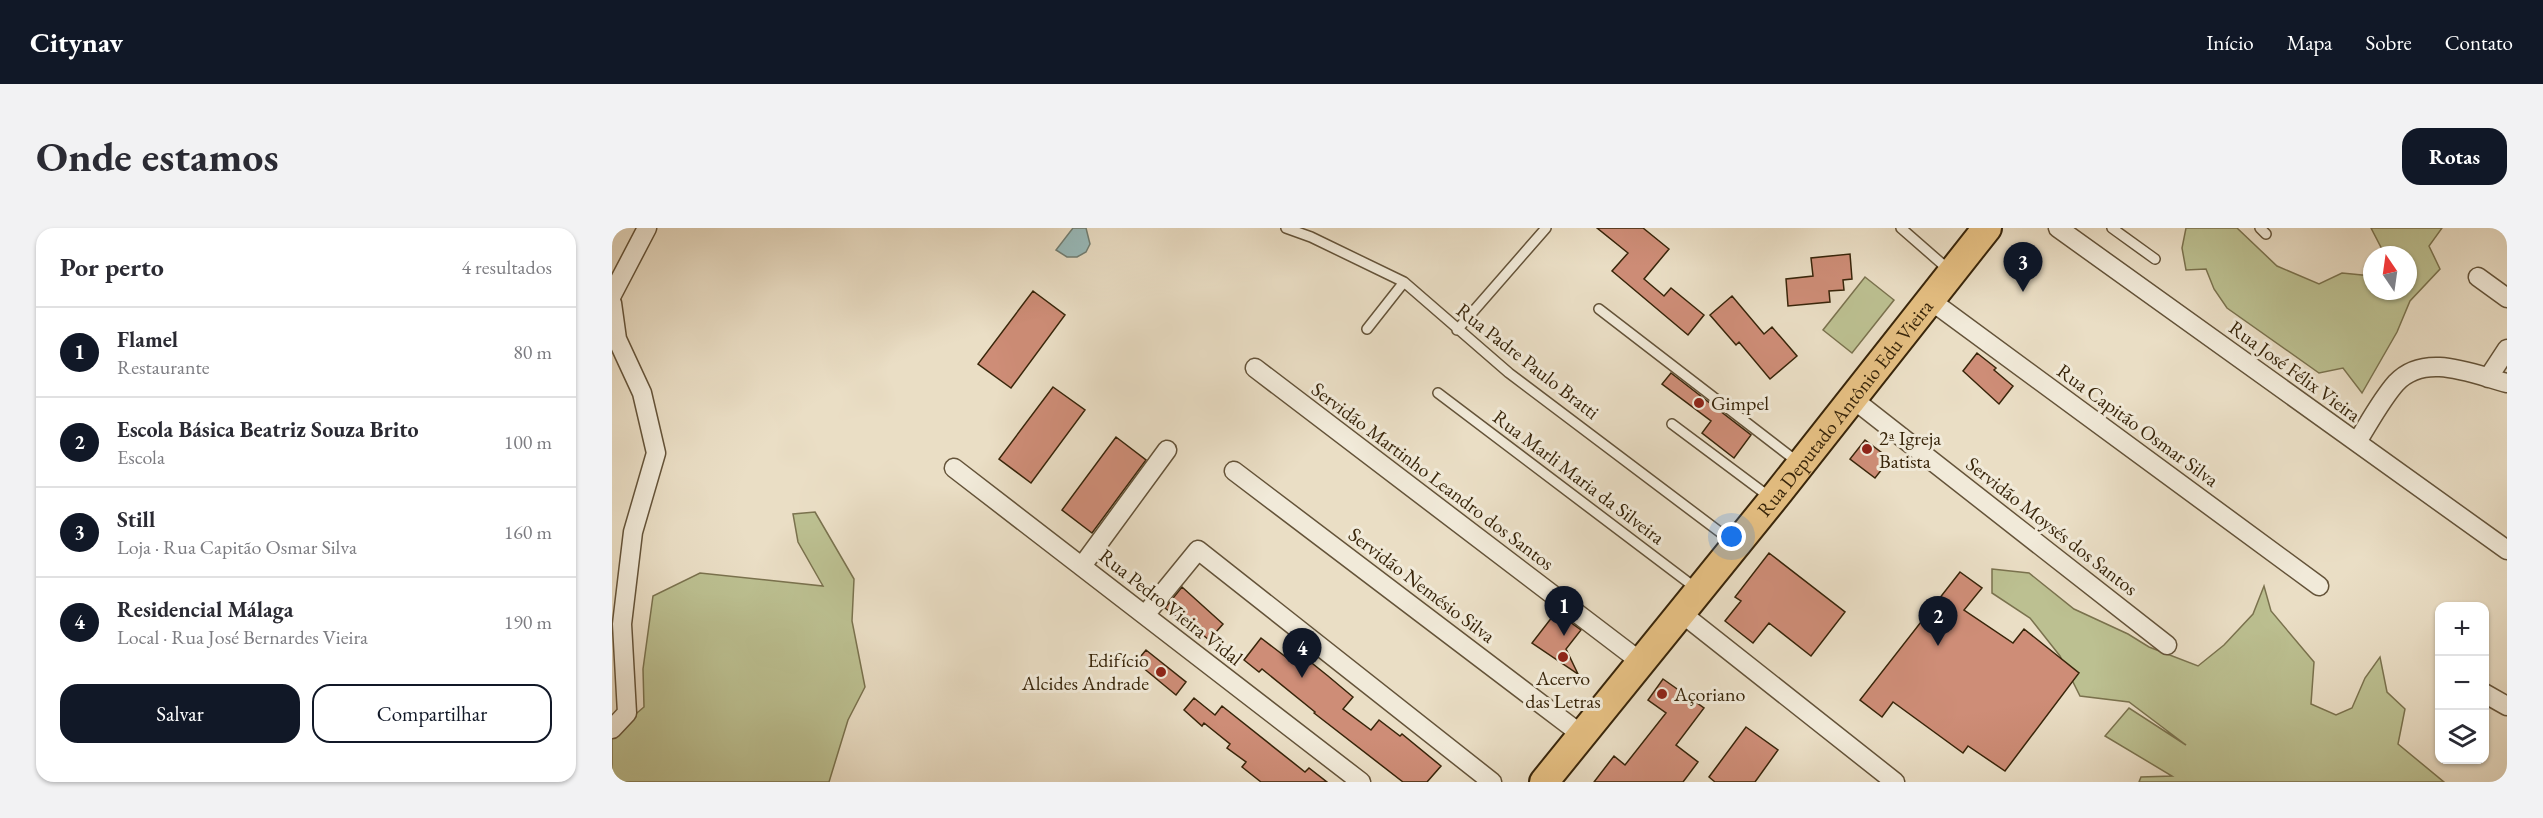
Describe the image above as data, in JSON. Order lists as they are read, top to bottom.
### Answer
{
  "streets": {
    "main road": ["Rua Deputado Antônio Edu Vieira"],
    "street": [
      "Rua José Félix Vieira",
      "Rua Capitão Osmar Silva",
      "Servidão Martinho Leandro dos Santos",
      "Servidão Moysés dos Santos",
      "Servidão Nemésio Silva",
      "Rua Pedro Vieira Vidal"
    ],
    "lane": ["Rua Padre Paulo Bratti", "Rua Marli Maria da Silveira"]
  },
  "crossings": [
    ["Rua Padre Paulo Bratti", "Rua Deputado Antônio Edu Vieira"],
    ["Rua Deputado Antônio Edu Vieira", "Rua Capitão Osmar Silva"],
    ["Rua Deputado Antônio Edu Vieira", "Servidão Martinho Leandro dos Santos"],
    ["Rua Deputado Antônio Edu Vieira", "Rua Marli Maria da Silveira"],
    ["Rua Deputado Antônio Edu Vieira", "Servidão Moysés dos Santos"],
    ["Rua Deputado Antônio Edu Vieira", "Servidão Nemésio Silva"]
  ],
  "places": [
    "Gimpel",
    "2ª Igreja Batista",
    "Acervo das Letras",
    "Edifício Alcides Andrade",
    "Açoriano"
  ],
  "north": "top",
  "page": {
    "header": "Citynav",
    "nav": [
      "Início",
      "Mapa",
      "Sobre",
      "Contato"
    ],
    "buttons": [
      "Rotas",
      ["Salvar", "Compartilhar"]
    ],
    "title": "Onde estamos",
    "heading": ["Por perto", "4 resultados"],
    "pins": [
      "3",
      "1",
      "2",
      "4"
    ],
    "list": [
      {
        "mark": "1",
        "name": "Flamel",
        "note": "Restaurante",
        "value": "80 m"
      },
      {
        "mark": "2",
        "name": "Escola Básica Beatriz Souza Brito",
        "note": "Escola",
        "value": "100 m"
      },
      {
        "mark": "3",
        "name": "Still",
        "note": "Loja · Rua Capitão Osmar Silva",
        "value": "160 m"
      },
      {
        "mark": "4",
        "name": "Residencial Málaga",
        "note": "Local · Rua José Bernardes Vieira",
        "value": "190 m"
      }
    ],
    "map_buttons": ["+", "−"]
  }
}
